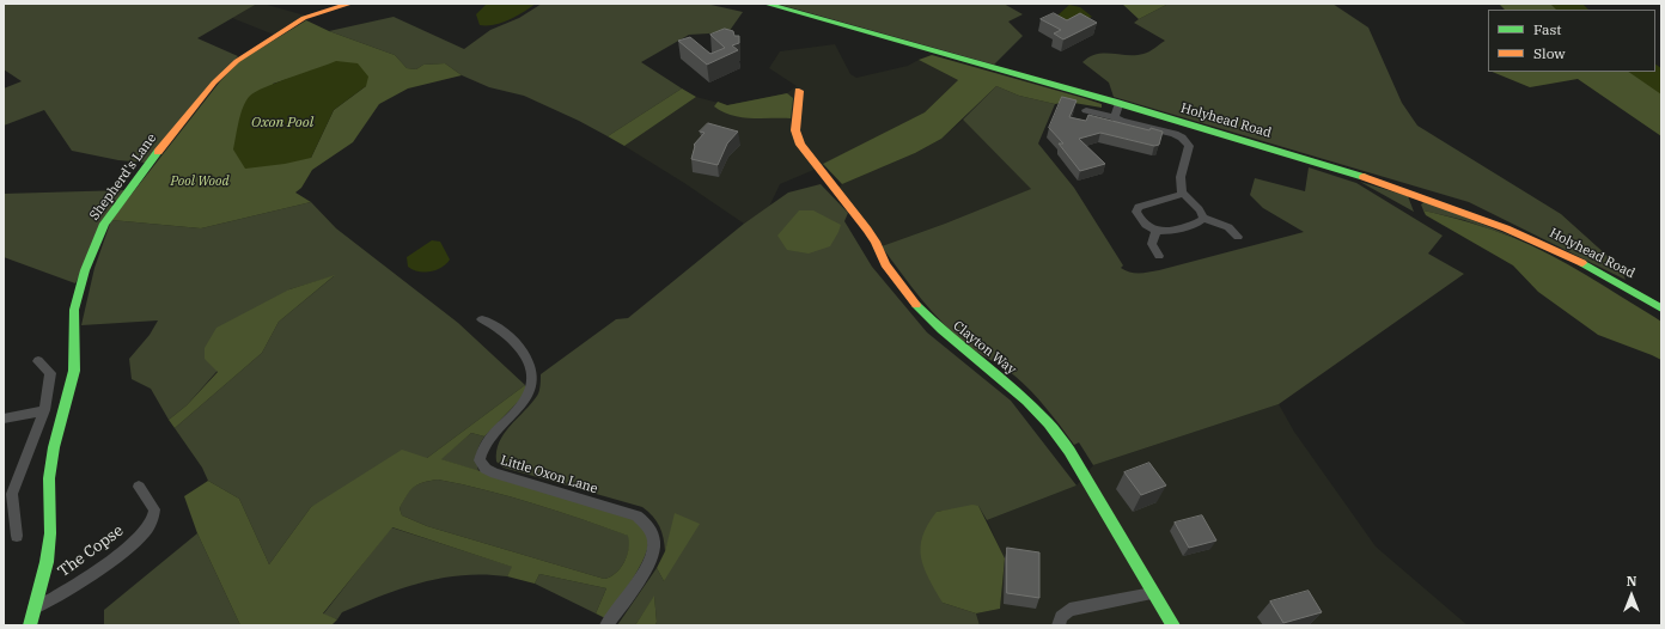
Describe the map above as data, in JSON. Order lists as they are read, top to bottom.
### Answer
{
  "streets": {
    "street": [
      "Holyhead Road",
      "Shepherd's Lane",
      "Clayton Way",
      "Little Oxon Lane",
      "The Copse"
    ]
  },
  "crossings": [
    ["Shepherd's Lane", "The Copse"]
  ],
  "water": ["Oxon Pool"],
  "parks": ["Pool Wood"],
  "legend": ["Fast", "Slow"],
  "north": "top"
}
